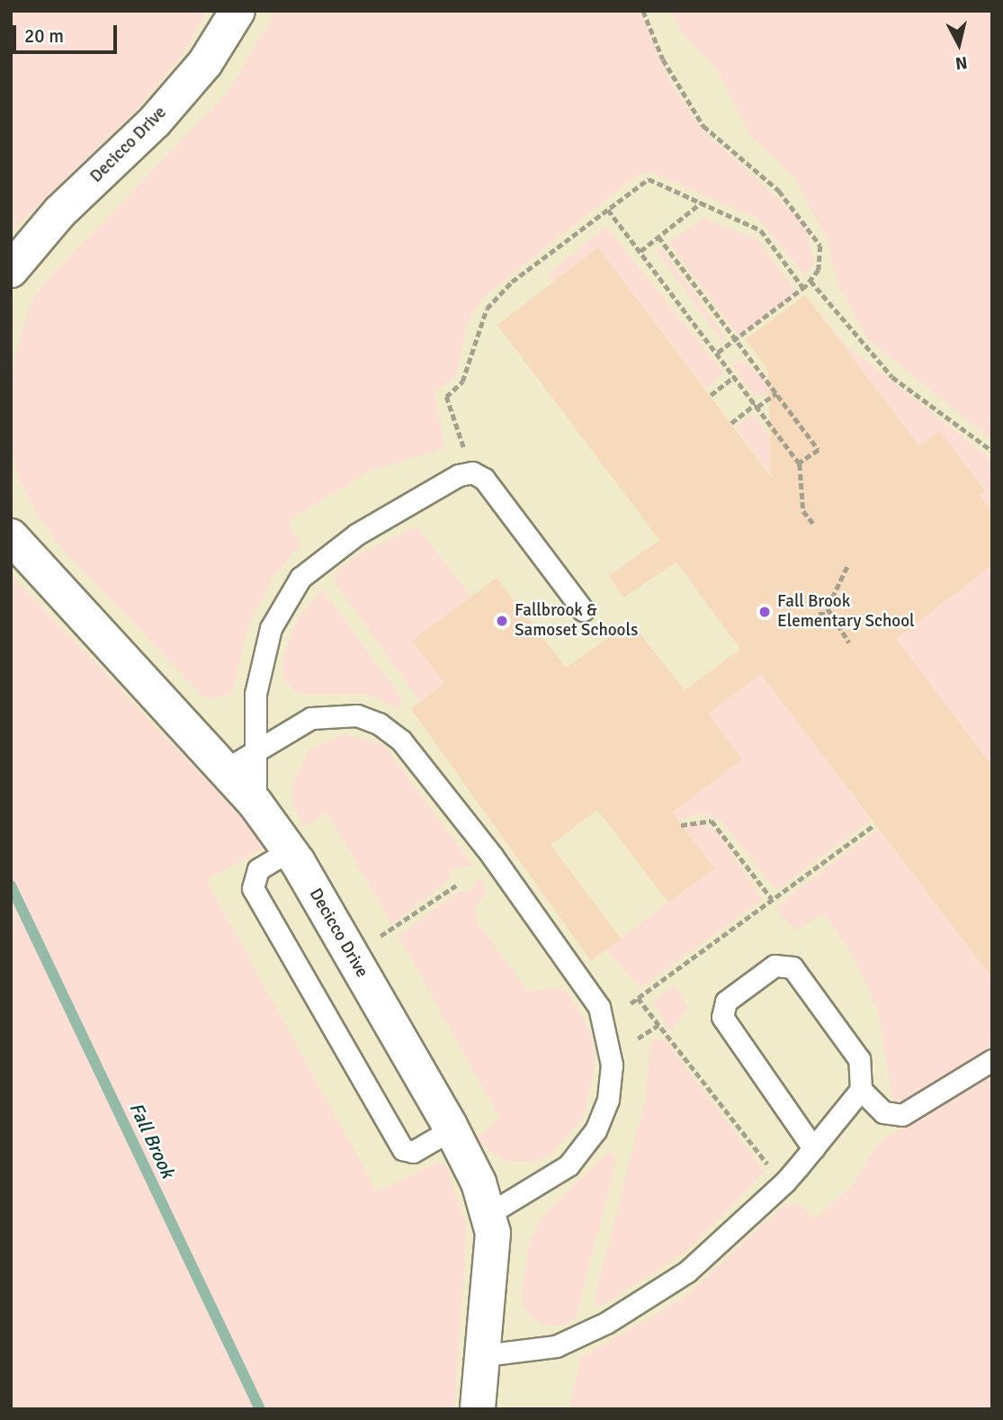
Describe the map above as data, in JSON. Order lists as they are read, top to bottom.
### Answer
{
  "streets": {
    "street": ["Decicco Drive"]
  },
  "water": ["Fall Brook"],
  "places": ["Fall Brook Elementary School", "Fallbrook & Samoset Schools"],
  "scale_bar": "20 m",
  "north": "bottom"
}
